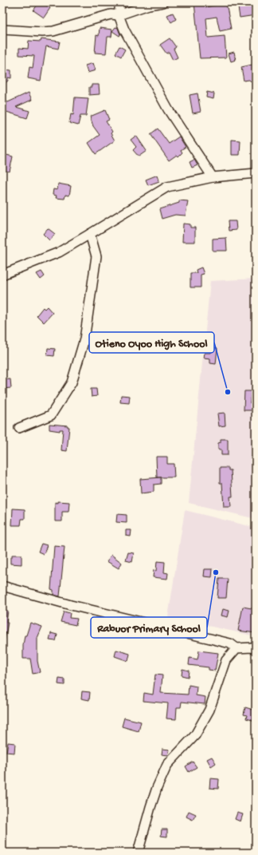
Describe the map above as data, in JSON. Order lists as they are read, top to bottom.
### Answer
{
  "places": ["Otieno Oyoo High School", "Rabuor Primary School"]
}
